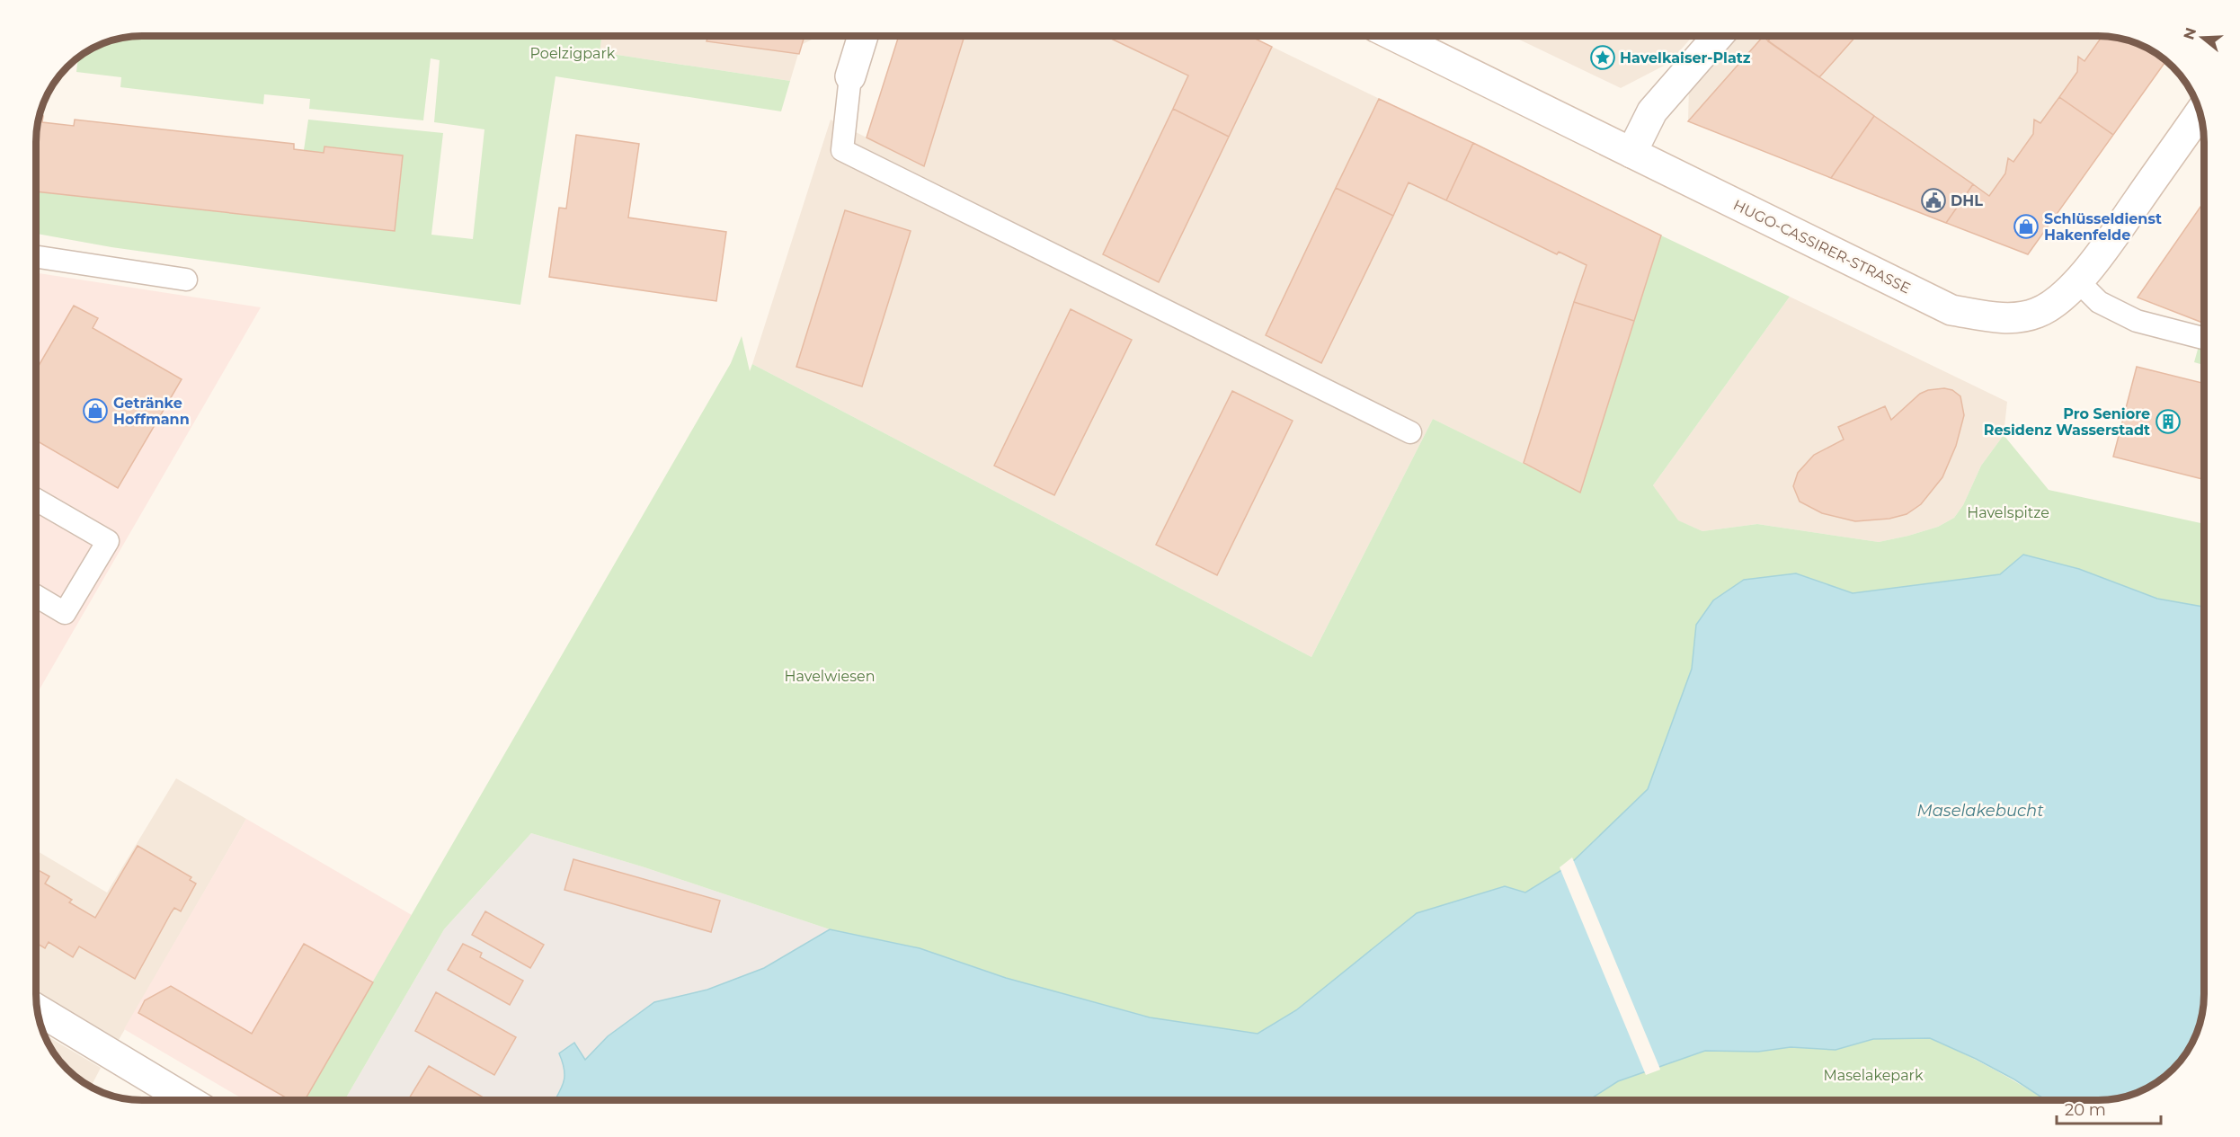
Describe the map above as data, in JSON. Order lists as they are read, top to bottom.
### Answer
{
  "streets": {
    "street": ["HUGO-CASSIRER-STRASSE"]
  },
  "water": ["Maselakebucht"],
  "parks": [
    "Poelzigpark",
    "Havelspitze",
    "Havelwiesen",
    "Maselakepark"
  ],
  "places": {
    "place": ["Havelkaiser-Platz"],
    "public building": ["DHL"],
    "shop": ["Schlüsseldienst Hakenfelde", "Getränke Hoffmann"],
    "building": ["Pro Seniore Residenz Wasserstadt"]
  },
  "scale_bar": "20 m",
  "north": "left"
}
